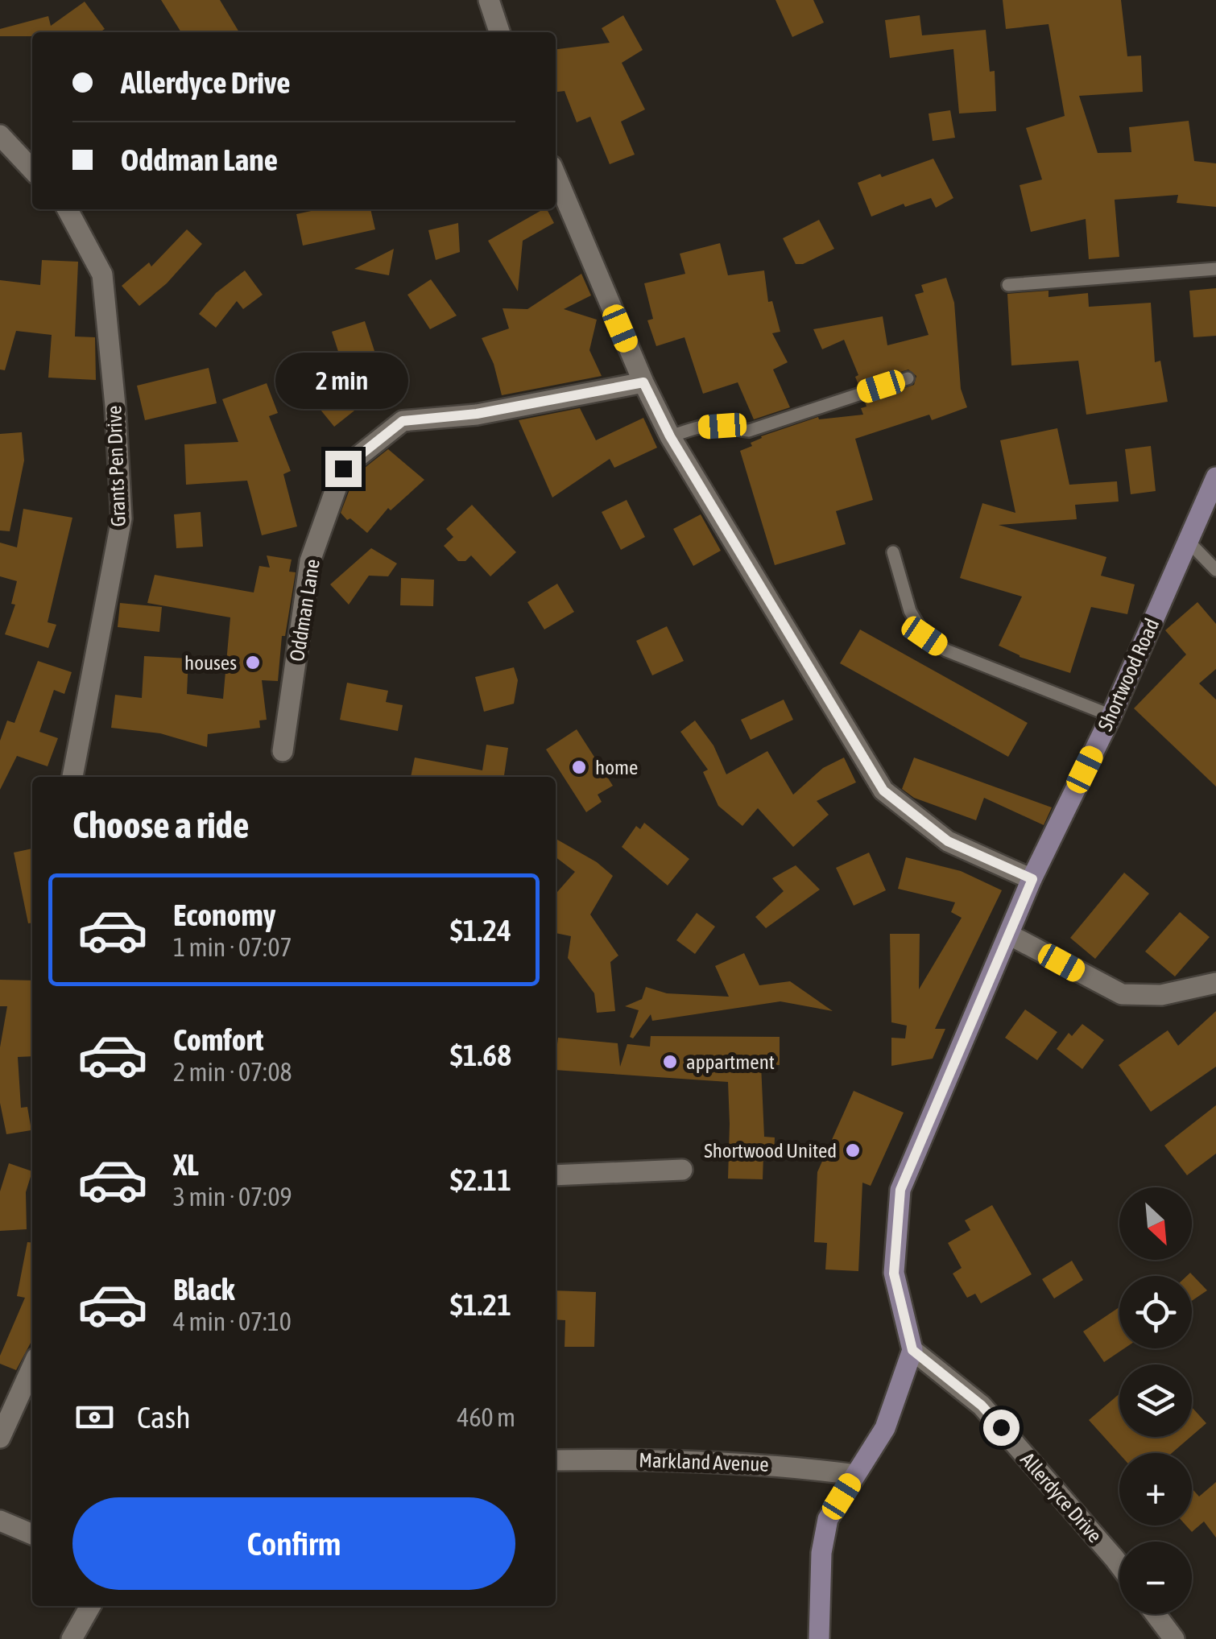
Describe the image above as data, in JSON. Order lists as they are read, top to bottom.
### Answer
{
  "streets": {
    "main road": ["Shortwood Road"],
    "street": [
      "Grants Pen Drive",
      "Oddman Lane",
      "Markland Avenue",
      "Allerdyce Drive"
    ]
  },
  "crossings": [
    ["Shortwood Road", "Allerdyce Drive"]
  ],
  "places": [
    "houses",
    "home",
    "appartment",
    "Shortwood United"
  ],
  "north": "bottom right",
  "page": {
    "banner": ["Allerdyce Drive", "Oddman Lane"],
    "bubble": "2 min",
    "heading": "Choose a ride",
    "list": [
      {
        "name": "Economy",
        "note": "1 min · 07:07",
        "value": "$1.24"
      },
      {
        "name": "Comfort",
        "note": "2 min · 07:08",
        "value": "$1.68"
      },
      {
        "name": "XL",
        "note": "3 min · 07:09",
        "value": "$2.11"
      },
      {
        "name": "Black",
        "note": "4 min · 07:10",
        "value": "$1.21"
      }
    ],
    "map_buttons": ["+", "−"],
    "pay": ["Cash", "460 m"],
    "buttons": "Confirm"
  }
}
